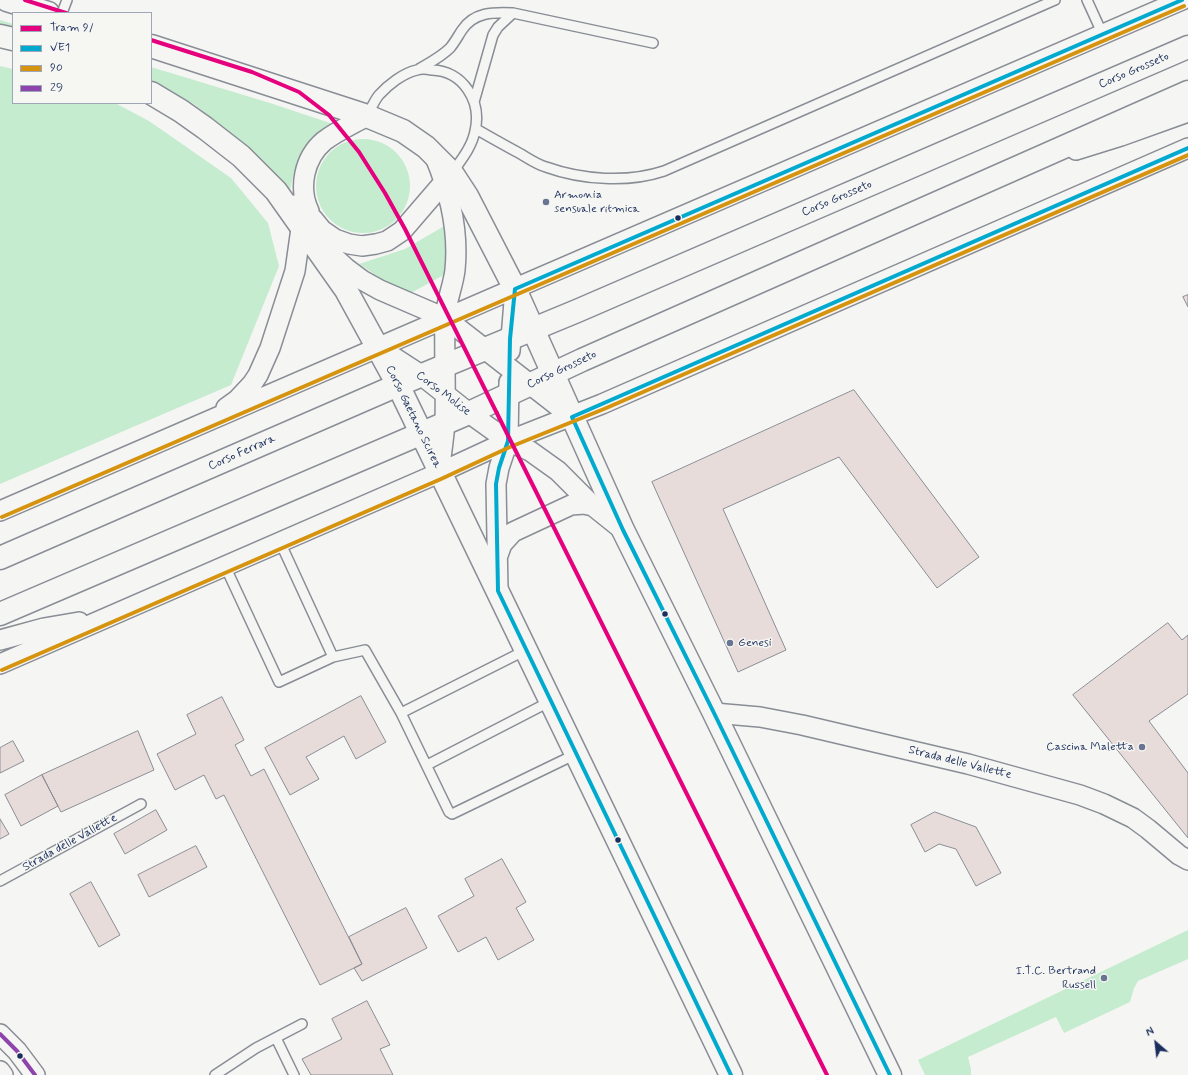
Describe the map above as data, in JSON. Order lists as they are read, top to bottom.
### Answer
{
  "streets": {
    "main road": [
      "Corso Grosseto",
      "Corso Molise",
      "Corso Gaetano Scirea",
      "Corso Ferrara"
    ],
    "street": ["Strada delle Vallette"]
  },
  "crossings": [
    ["Corso Grosseto", "Corso Molise"],
    ["Corso Grosseto", "Corso Gaetano Scirea"],
    ["Corso Grosseto", "Corso Ferrara"],
    ["Corso Molise", "Corso Gaetano Scirea"],
    ["Corso Molise", "Corso Ferrara"],
    ["Corso Molise", "Strada delle Vallette"],
    ["Corso Gaetano Scirea", "Corso Ferrara"]
  ],
  "places": [
    "Armonia sensuale ritmica",
    "Genesi",
    "Cascina Maletta",
    "I.T.C. Bertrand Russell"
  ],
  "lines": [
    "tram line 9/",
    "transit line VE1",
    "transit line 90",
    "transit line 29"
  ],
  "legend": [
    "Tram 9/",
    "VE1",
    "90",
    "29"
  ],
  "north": "top left"
}
